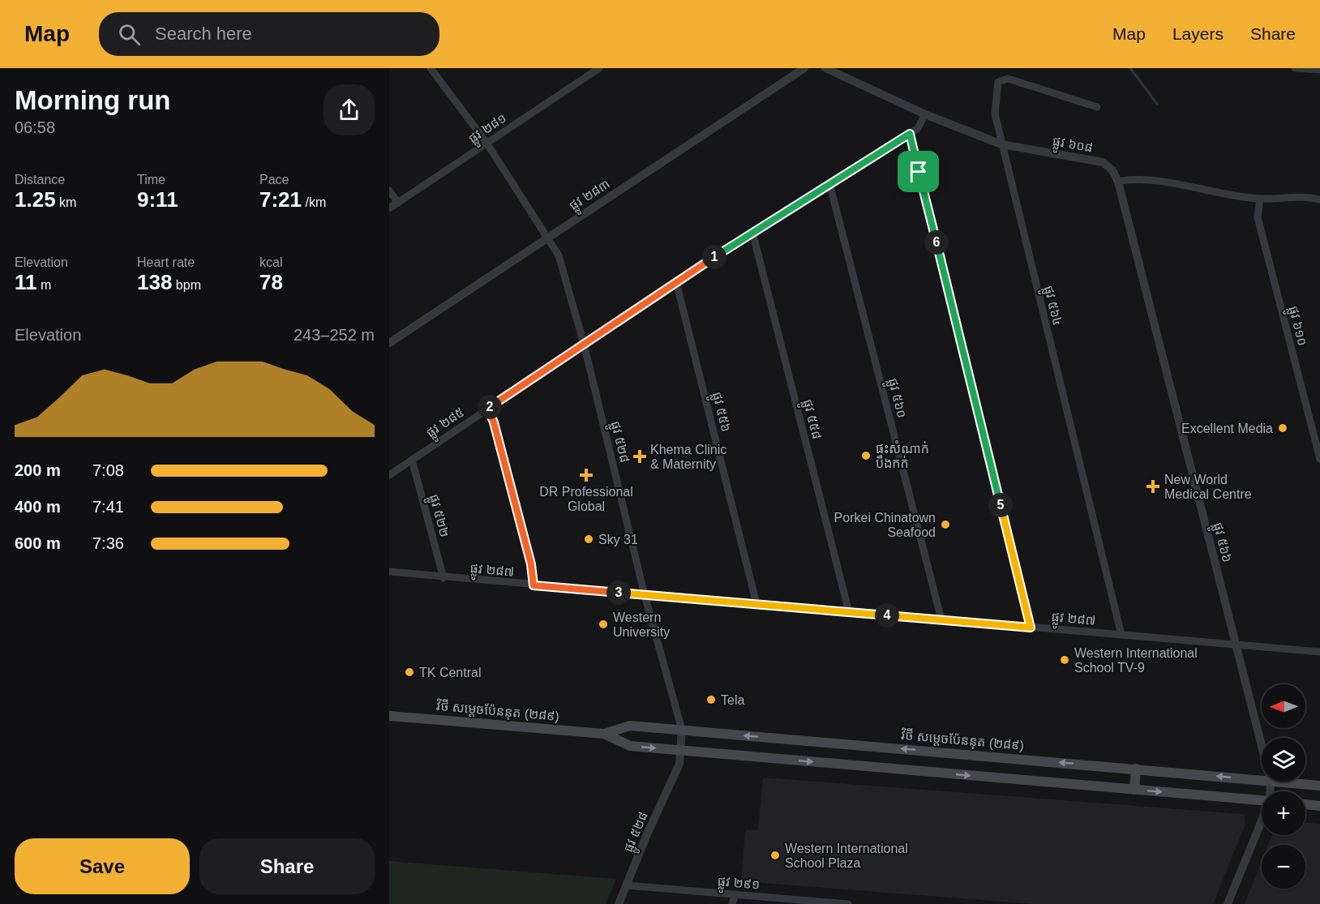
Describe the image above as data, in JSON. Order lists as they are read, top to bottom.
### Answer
{
  "streets": {
    "main road": ["វិថី សម្តេចប៉ែននុត (២៨៩)"],
    "street": [
      "ផ្លូវ ២៨១",
      "ផ្លូវ ៦០៨",
      "ផ្លូវ ២៨៣",
      "ផ្លូវ ៥៦៤",
      "ផ្លូវ ៦១០",
      "ផ្លូវ ៥៦០",
      "ផ្លូវ ៥៥៦",
      "ផ្លូវ ៥៥៨",
      "ផ្លូវ ២៨៥",
      "ផ្លូវ ៥២៨",
      "ផ្លូវ ៥២២",
      "ផ្លូវ ៥៦៦",
      "ផ្លូវ ២៨៧",
      "ផ្លូវ ២៩១"
    ]
  },
  "crossings": [
    ["ផ្លូវ ២៨១", "ផ្លូវ ៥២៨"],
    ["ផ្លូវ ៦០៨", "ផ្លូវ ៥៦៤"],
    ["ផ្លូវ ៦០៨", "ផ្លូវ ២៨៥"],
    ["ផ្លូវ ៦០៨", "ផ្លូវ ៥៦៦"],
    ["ផ្លូវ ២៨៣", "ផ្លូវ ៥២៨"],
    ["ផ្លូវ ៥៦៤", "ផ្លូវ ២៨៧"],
    ["ផ្លូវ ៥៦០", "ផ្លូវ ២៨៥"],
    ["ផ្លូវ ៥៦០", "ផ្លូវ ២៨៧"],
    ["ផ្លូវ ៥៥៦", "ផ្លូវ ២៨៥"],
    ["ផ្លូវ ៥៥៦", "ផ្លូវ ២៨៧"],
    ["ផ្លូវ ៥៥៨", "ផ្លូវ ២៨៥"],
    ["ផ្លូវ ៥៥៨", "ផ្លូវ ២៨៧"],
    ["ផ្លូវ ២៨៥", "ផ្លូវ ៥២៨"],
    ["ផ្លូវ ២៨៥", "ផ្លូវ ៥២២"],
    ["ផ្លូវ ៥២៨", "ផ្លូវ ២៨៧"],
    ["ផ្លូវ ៥២៨", "វិថី សម្តេចប៉ែននុត (២៨៩)"],
    ["ផ្លូវ ៥២៨", "ផ្លូវ ២៩១"],
    ["ផ្លូវ ៥២២", "ផ្លូវ ២៨៧"],
    ["ផ្លូវ ៥៦៦", "ផ្លូវ ២៨៧"]
  ],
  "places": {
    "other": [
      "Excellent Media",
      "ផ្ទះសំណាក់ បឹងកក់",
      "Porkei Chinatown Seafood",
      "Sky 31",
      "Western University",
      "Western International School TV-9",
      "TK Central",
      "Tela",
      "Western International School Plaza"
    ],
    "health": ["Khema Clinic & Maternity", "DR Professional Global", "New World Medical Centre"]
  },
  "north": "left",
  "page": {
    "header": "Map",
    "search": "Search here",
    "nav": ["Map", "Layers", "Share"],
    "heading": ["Morning run", "06:58"],
    "stats": [
      ["Distance", "1.25 km"],
      ["Time", "9:11"],
      ["Pace", "7:21 /km"],
      ["Elevation", "11 m"],
      ["Heart rate", "138 bpm"],
      ["kcal", "78"]
    ],
    "pins": [
      "6",
      "1",
      "2",
      "5",
      "3",
      "4"
    ],
    "chart": ["Elevation", "243–252 m"],
    "list": [
      {
        "name": "200 m",
        "note": "7:08"
      },
      {
        "name": "400 m",
        "note": "7:41"
      },
      {
        "name": "600 m",
        "note": "7:36"
      }
    ],
    "map_buttons": ["+", "−"],
    "buttons": ["Save", "Share"]
  }
}
